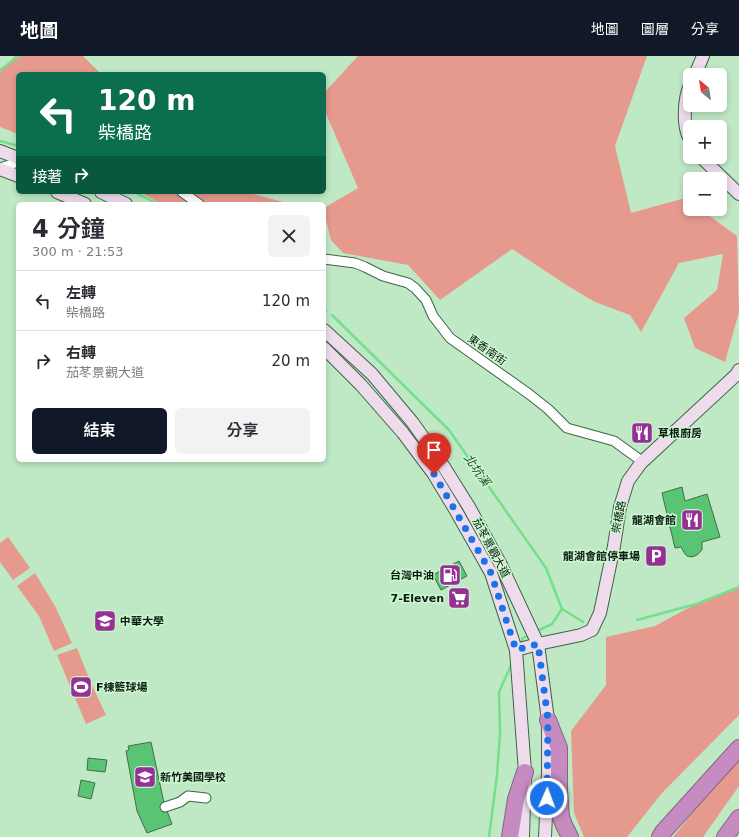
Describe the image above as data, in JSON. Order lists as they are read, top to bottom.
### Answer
{
  "streets": {
    "main road": ["柴橋路", "茄苳景觀大道"],
    "street": ["東香南街"]
  },
  "crossings": [
    ["東香南街", "柴橋路"],
    ["柴橋路", "茄苳景觀大道"]
  ],
  "water": ["北坑溪"],
  "places": {
    "restaurant": ["草根廚房", "龍湖會館"],
    "parking": ["龍湖會館停車場"],
    "fuel station": ["台灣中油"],
    "supermarket": ["7-Eleven"],
    "school or university": ["中華大學", "新竹美國學校"],
    "sports": ["F棟籃球場"]
  },
  "north": "top left",
  "page": {
    "header": "地圖",
    "nav": ["地圖", "圖層", "分享"],
    "map_buttons": ["+", "−"],
    "turn": ["120 m", "柴橋路"],
    "then": "接著",
    "heading": ["4 分鐘", "300 m · 21:53"],
    "list": [
      {
        "name": "左轉",
        "note": "柴橋路",
        "value": "120 m"
      },
      {
        "name": "右轉",
        "note": "茄苳景觀大道",
        "value": "20 m"
      }
    ],
    "buttons": ["結束", "分享"]
  }
}
